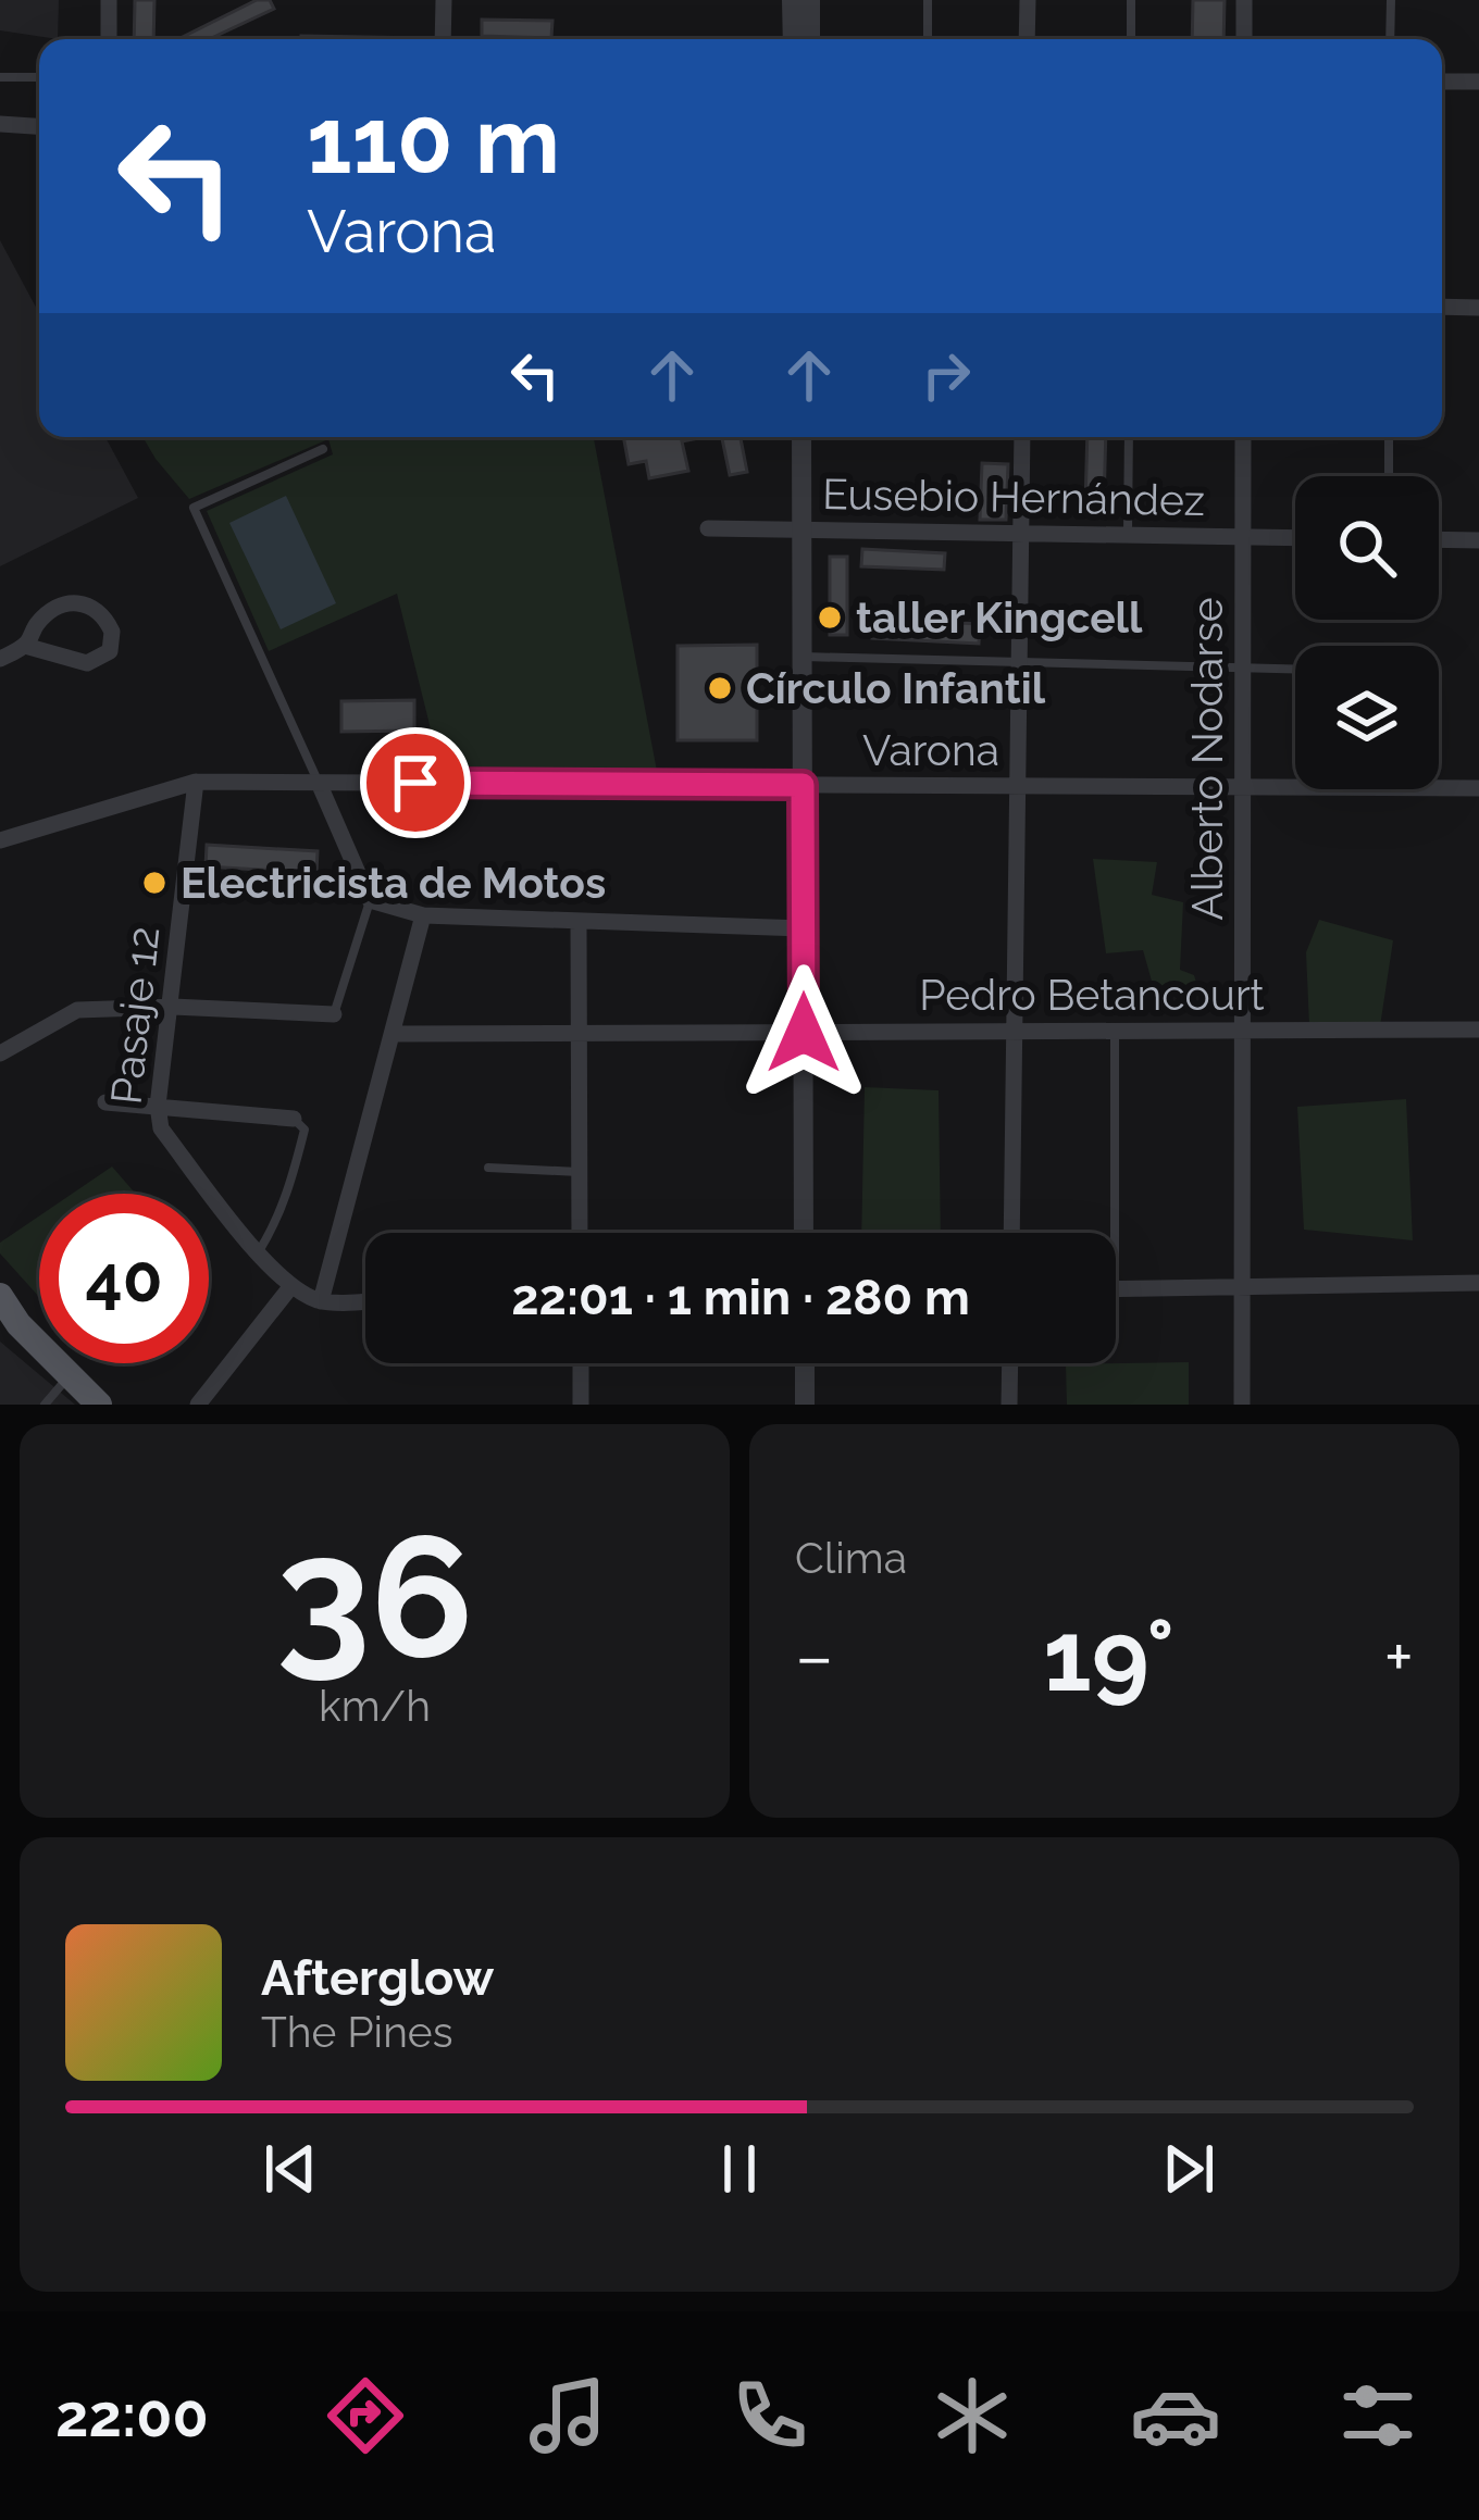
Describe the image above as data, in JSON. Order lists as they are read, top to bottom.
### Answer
{
  "streets": {
    "street": [
      "Eusebio Hernández",
      "Varona",
      "Alberto Nodarse",
      "Pedro Betancourt",
      "Pasaje 12"
    ]
  },
  "crossings": [
    ["Eusebio Hernández", "Alberto Nodarse"],
    ["Varona", "Alberto Nodarse"],
    ["Varona", "Pasaje 12"],
    ["Alberto Nodarse", "Pedro Betancourt"]
  ],
  "places": ["taller Kingcell", "Círculo Infantil", "Electricista de Motos"],
  "page": {
    "turn": ["110 m", "Varona"],
    "limit": "40",
    "trip": "22:01 · 1 min · 280 m",
    "tile": [
      ["36", "km/h"],
      "Clima"
    ],
    "heat": ["−", "19°", "+"],
    "song": ["Afterglow", "The Pines"],
    "tabs": "22:00"
  }
}
